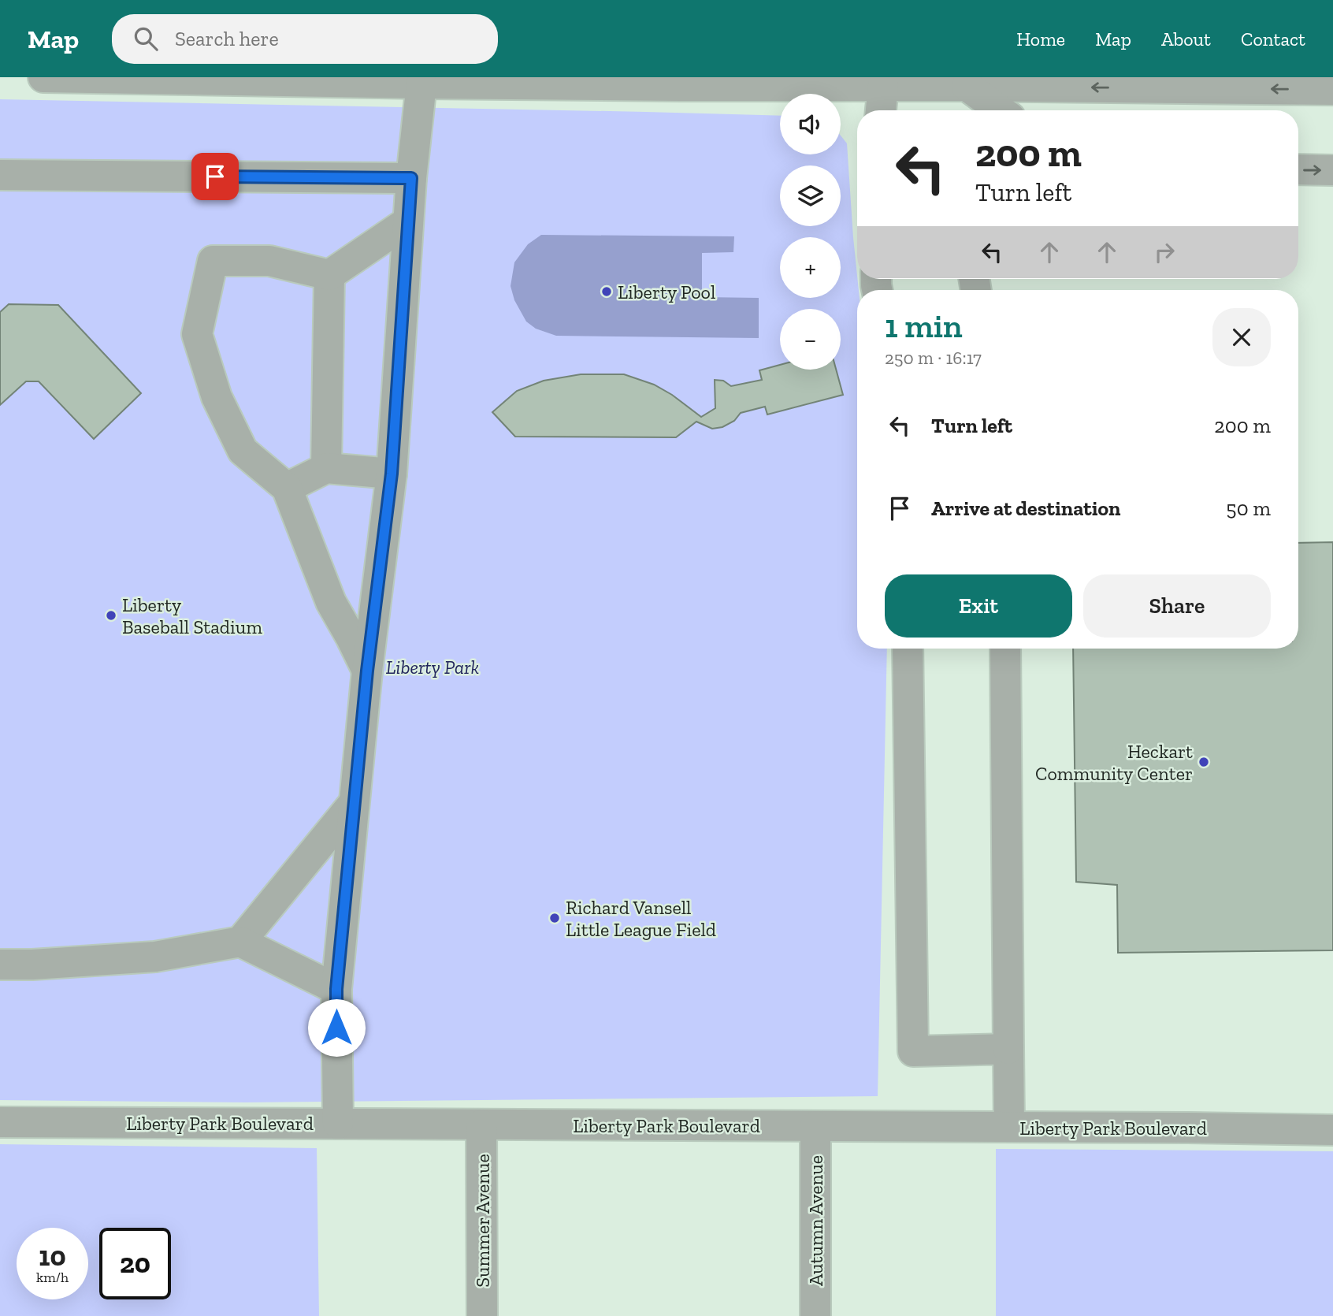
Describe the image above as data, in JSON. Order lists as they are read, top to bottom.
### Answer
{
  "streets": {
    "street": ["Liberty Park Boulevard", "Summer Avenue", "Autumn Avenue"]
  },
  "crossings": [
    ["Liberty Park Boulevard", "Summer Avenue"],
    ["Liberty Park Boulevard", "Autumn Avenue"]
  ],
  "parks": ["Liberty Park"],
  "places": [
    "Liberty Pool",
    "Liberty Baseball Stadium",
    "Heckart Community Center",
    "Richard Vansell Little League Field"
  ],
  "page": {
    "header": "Map",
    "search": "Search here",
    "nav": [
      "Home",
      "Map",
      "About",
      "Contact"
    ],
    "map_buttons": ["+", "−"],
    "turn": ["200 m", "Turn left"],
    "heading": ["1 min", "250 m · 16:17"],
    "list": [
      {
        "name": "Turn left",
        "value": "200 m"
      },
      {
        "name": "Arrive at destination",
        "value": "50 m"
      }
    ],
    "buttons": ["Exit", "Share"],
    "speed": "10 km/h",
    "limit": "20"
  }
}
